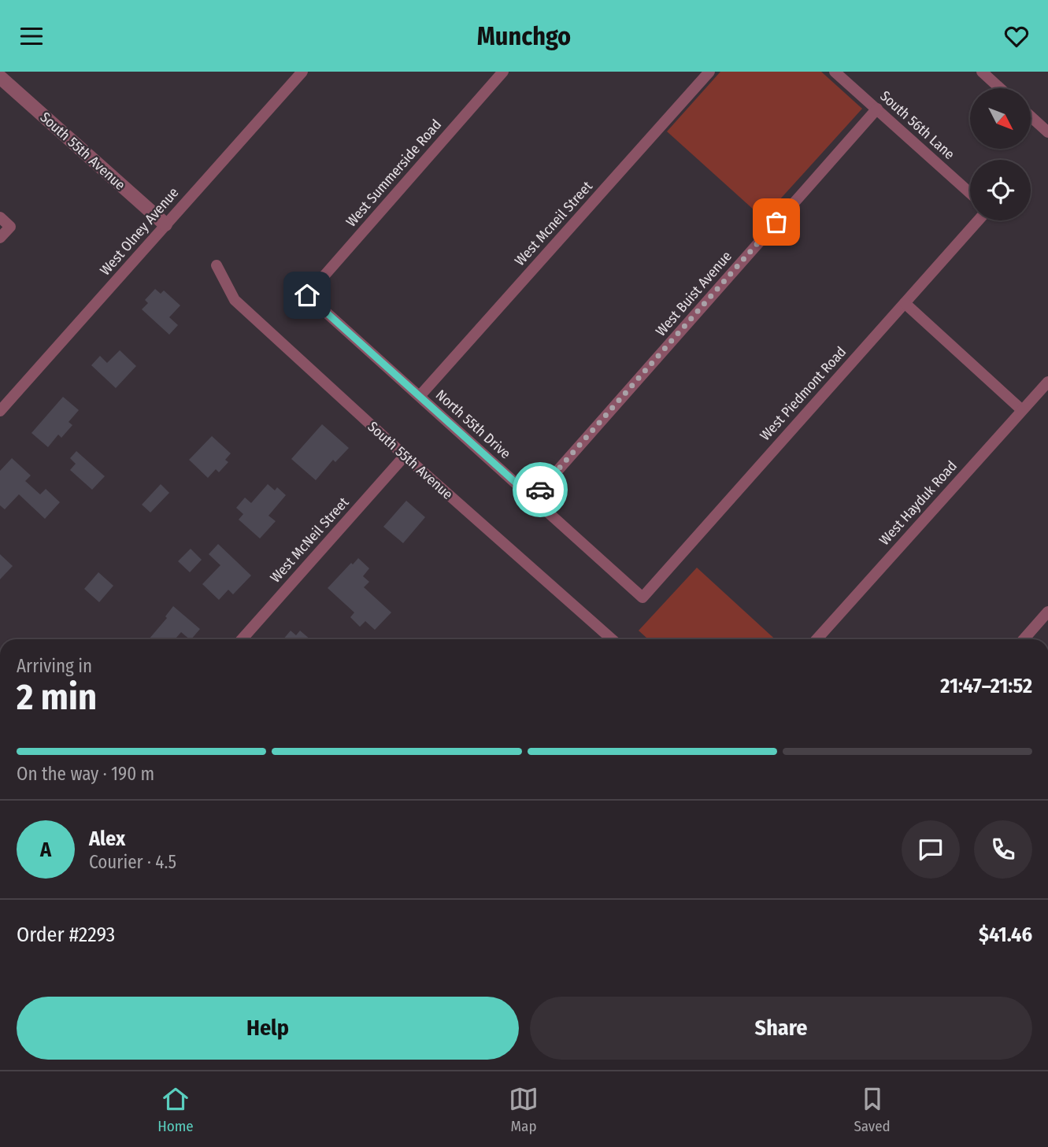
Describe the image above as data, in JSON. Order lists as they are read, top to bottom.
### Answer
{
  "streets": {
    "street": [
      "South 56th Lane",
      "South 55th Avenue",
      "West Summerside Road",
      "West Mcneil Street",
      "West Olney Avenue",
      "West Buist Avenue",
      "West Piedmont Road",
      "North 55th Drive",
      "West Hayduk Road",
      "West McNeil Street"
    ]
  },
  "crossings": [
    ["South 56th Lane", "West Buist Avenue"],
    ["South 55th Avenue", "West Olney Avenue"],
    ["South 55th Avenue", "West McNeil Street"],
    ["West Summerside Road", "North 55th Drive"],
    ["West Mcneil Street", "North 55th Drive"],
    ["West Buist Avenue", "North 55th Drive"],
    ["West Piedmont Road", "North 55th Drive"]
  ],
  "north": "bottom right",
  "page": {
    "header": "Munchgo",
    "heading": ["2 min", "Arriving in", "21:47–21:52"],
    "panel": [
      "Alex",
      "Courier · 4.5",
      "Order #2293",
      "$41.46"
    ],
    "bar": "On the way · 190 m",
    "round": "A",
    "buttons": ["Help", "Share"],
    "tabs": ["Home", "Map", "Saved"]
  }
}
